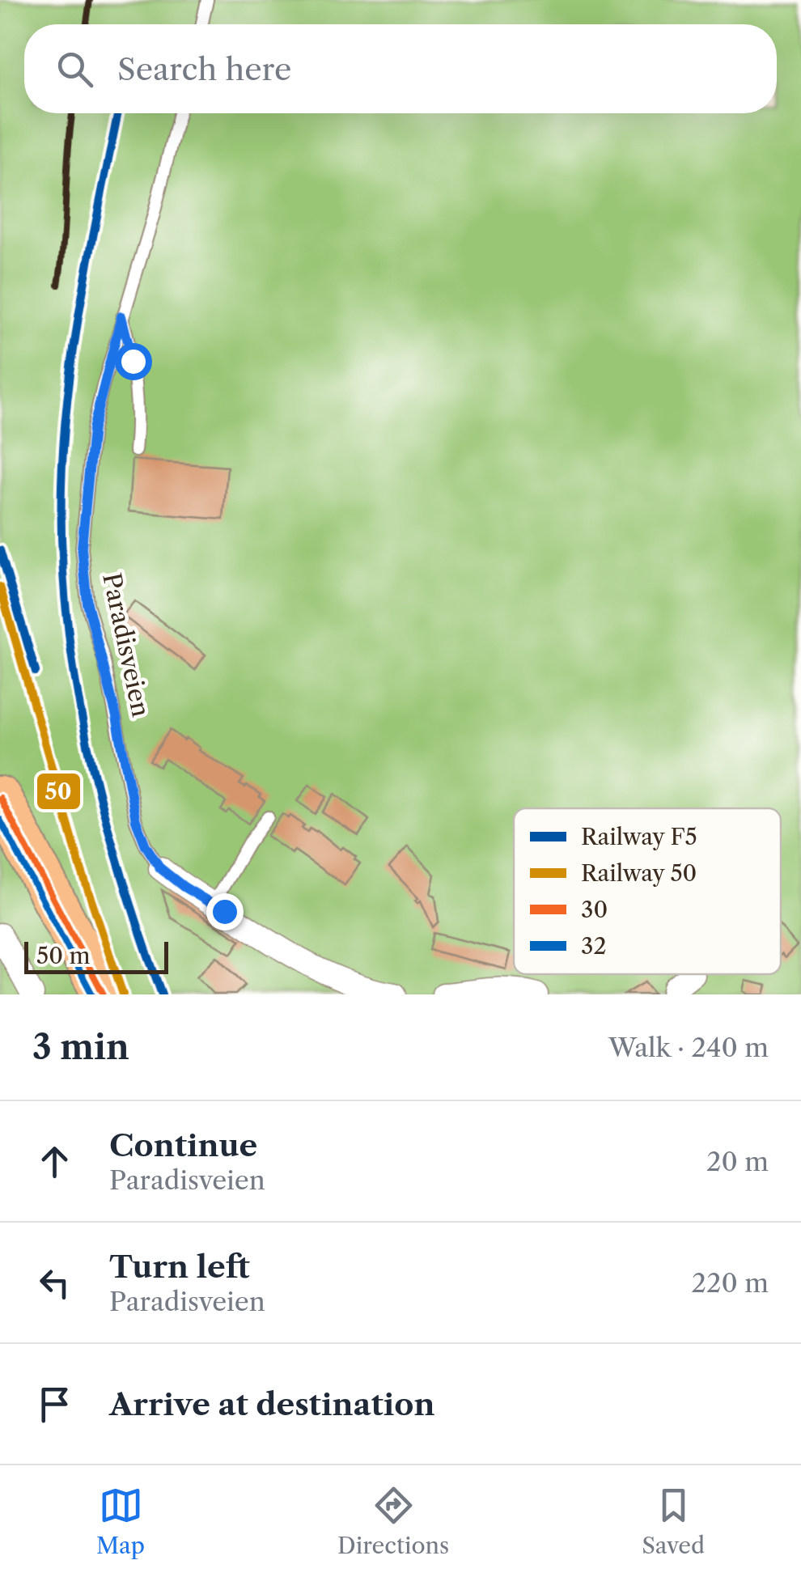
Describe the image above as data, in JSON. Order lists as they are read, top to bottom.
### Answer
{
  "streets": {
    "street": ["Paradisveien"]
  },
  "lines": [
    "rail line F5",
    "rail line 50",
    "transit line 30",
    "transit line 32"
  ],
  "legend": [
    "Railway F5",
    "Railway 50",
    "30",
    "32"
  ],
  "scale_bar": "50 m",
  "page": {
    "search": "Search here",
    "scale": "50 m",
    "heading": ["3 min", "Walk · 240 m"],
    "list": [
      ["Continue", "Paradisveien", "20 m"],
      ["Turn left", "Paradisveien", "220 m"],
      "Arrive at destination"
    ],
    "nav": ["Map", "Directions", "Saved"]
  }
}
